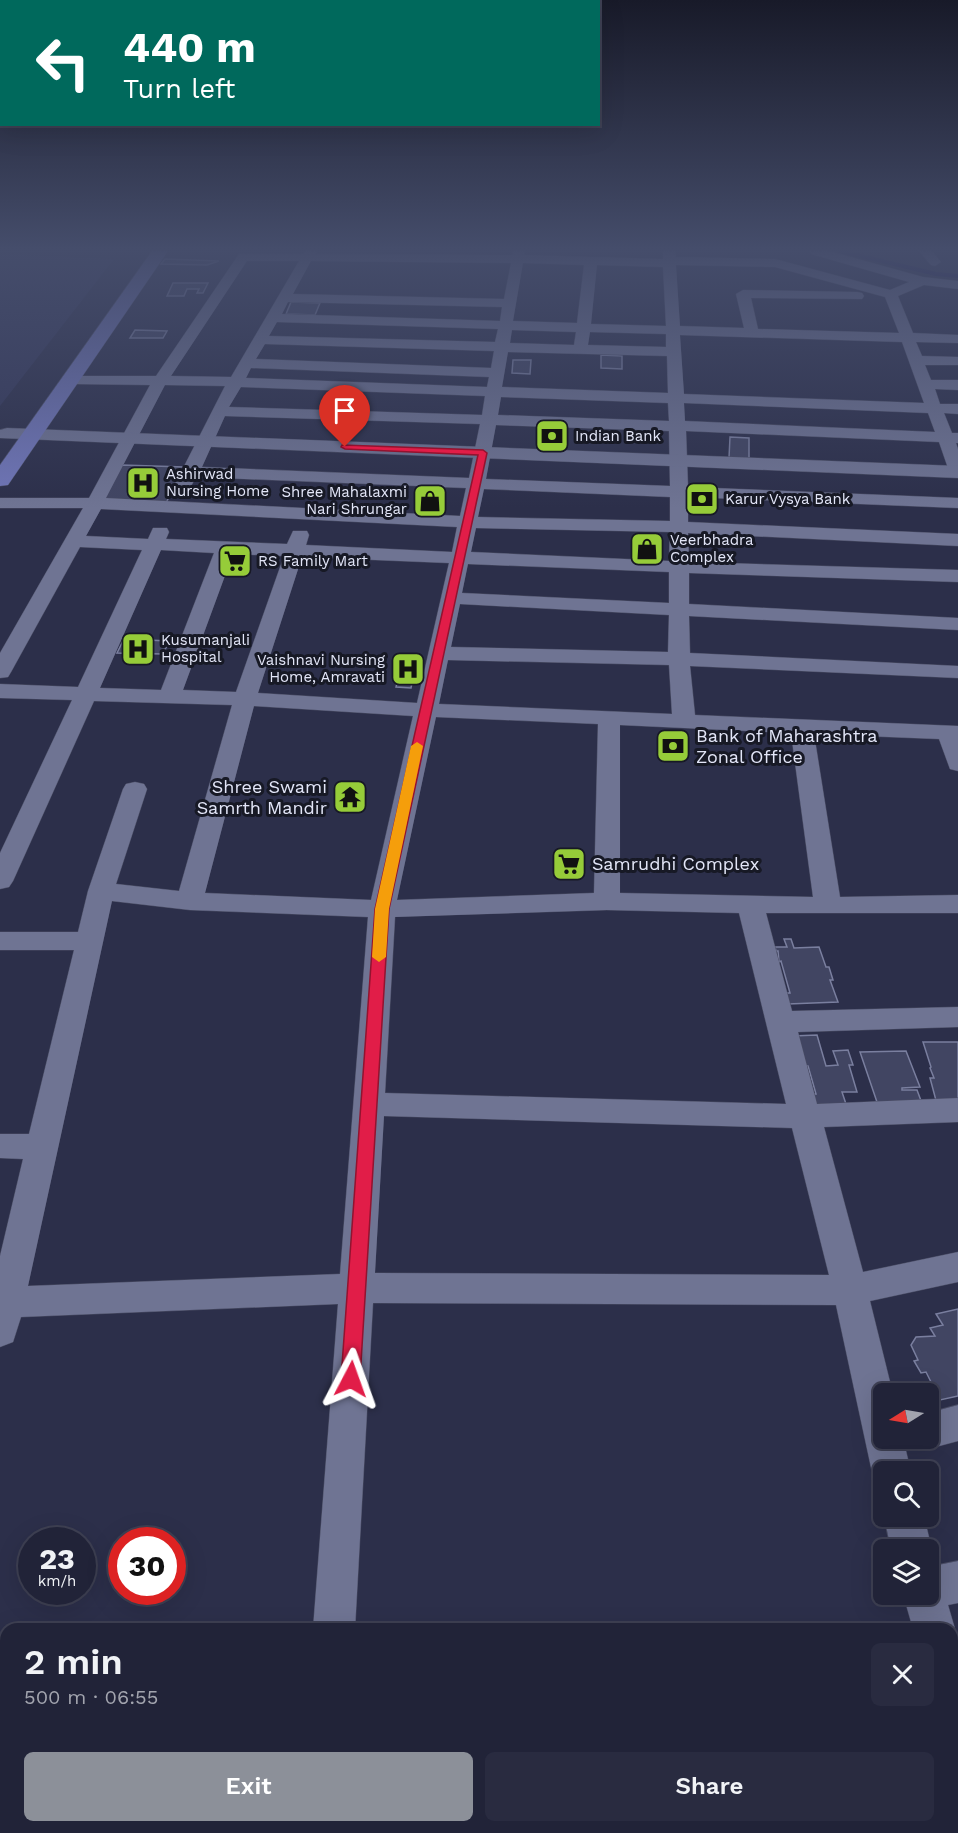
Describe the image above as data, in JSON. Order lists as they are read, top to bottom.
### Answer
{
  "places": {
    "bank": ["Indian Bank", "Karur Vysya Bank", "Bank of Maharashtra Zonal Office"],
    "hospital": ["Ashirwad Nursing Home", "Kusumanjali Hospital", "Vaishnavi Nursing Home, Amravati"],
    "shop": ["Shree Mahalaxmi Nari Shrungar", "Veerbhadra Complex"],
    "supermarket": ["RS Family Mart", "Samrudhi Complex"],
    "temple": ["Shree Swami Samrth Mandir"]
  },
  "north": "left",
  "page": {
    "turn": ["440 m", "Turn left"],
    "speed": "23 km/h",
    "limit": "30",
    "heading": ["2 min", "500 m · 06:55"],
    "buttons": ["Exit", "Share"]
  }
}
